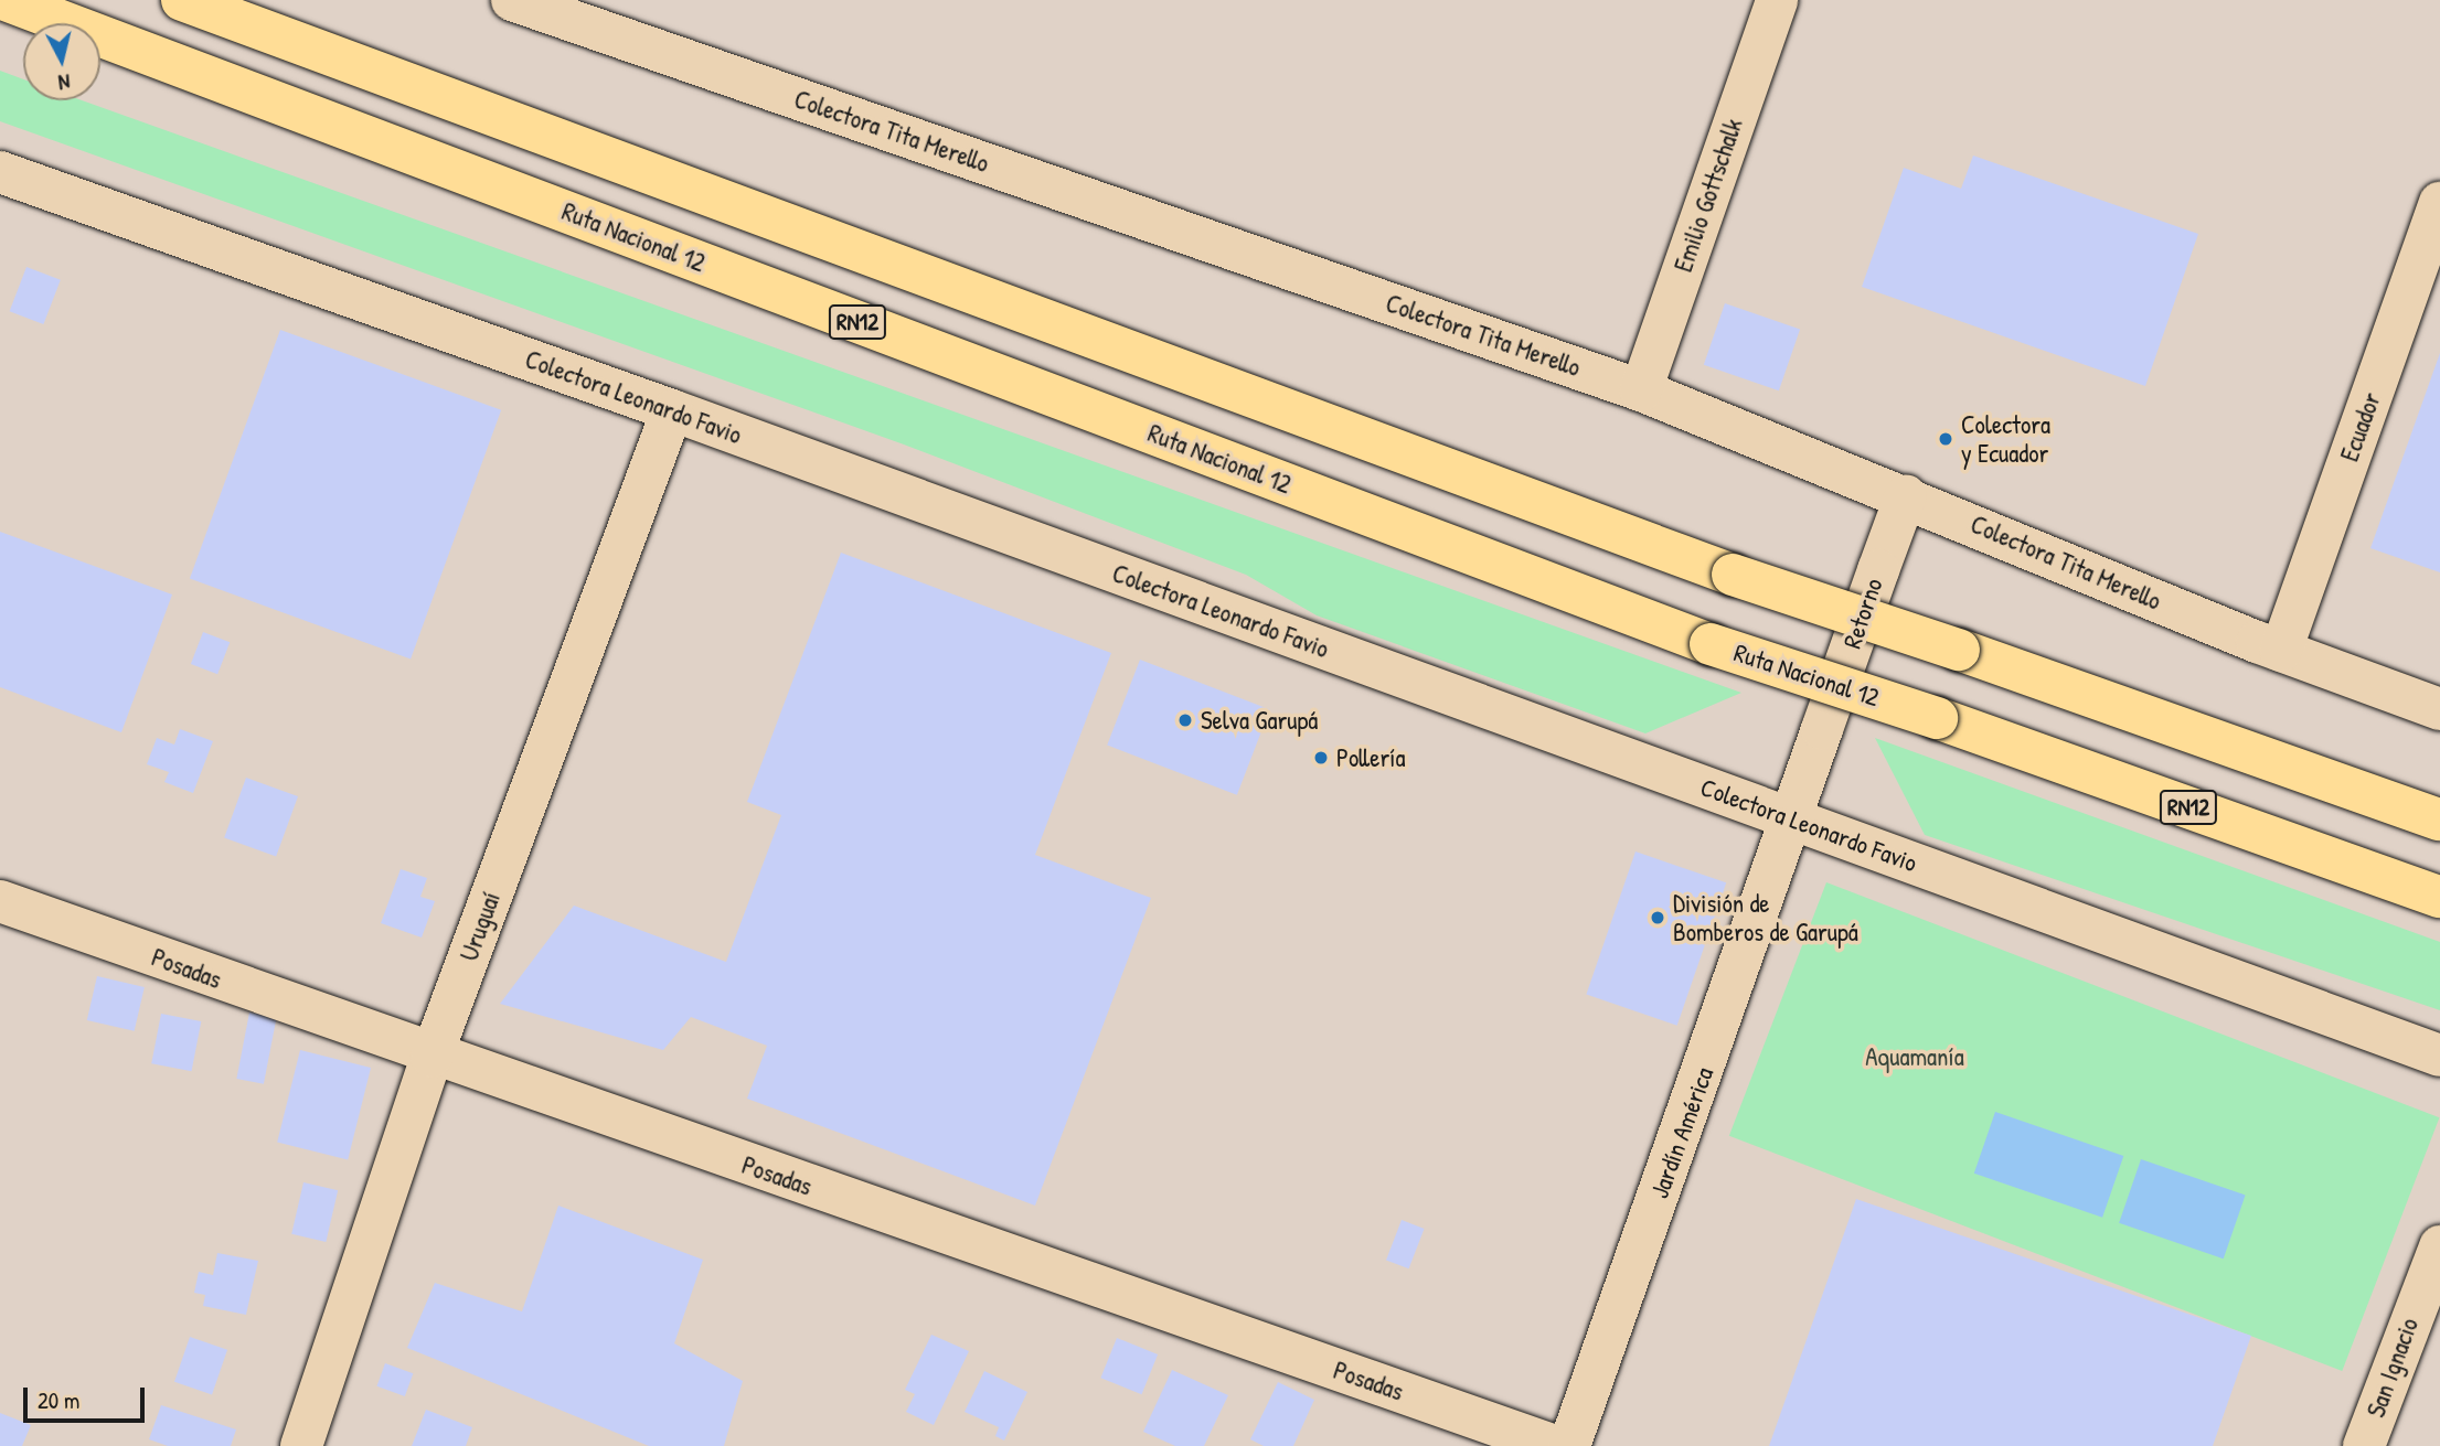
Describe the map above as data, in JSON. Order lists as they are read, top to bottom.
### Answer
{
  "streets": {
    "highway": ["Ruta Nacional 12", "RN12"],
    "street": [
      "Colectora Tita Merello",
      "Emilio Gottschalk",
      "Colectora Leonardo Favio",
      "Ecuador",
      "Retorno",
      "Uruguaí",
      "Posadas",
      "Jardín América",
      "San Ignacio"
    ]
  },
  "crossings": [
    ["Colectora Tita Merello", "Emilio Gottschalk"],
    ["Colectora Tita Merello", "Ecuador"],
    ["Colectora Tita Merello", "Retorno"],
    ["Colectora Leonardo Favio", "Retorno"],
    ["Colectora Leonardo Favio", "Uruguaí"],
    ["Colectora Leonardo Favio", "Jardín América"],
    ["Retorno", "Jardín América"],
    ["Uruguaí", "Posadas"]
  ],
  "parks": ["Aquamanía"],
  "places": [
    "Colectora y Ecuador",
    "Selva Garupá",
    "Pollería",
    "División de Bomberos de Garupá"
  ],
  "scale_bar": "20 m",
  "north": "bottom"
}
